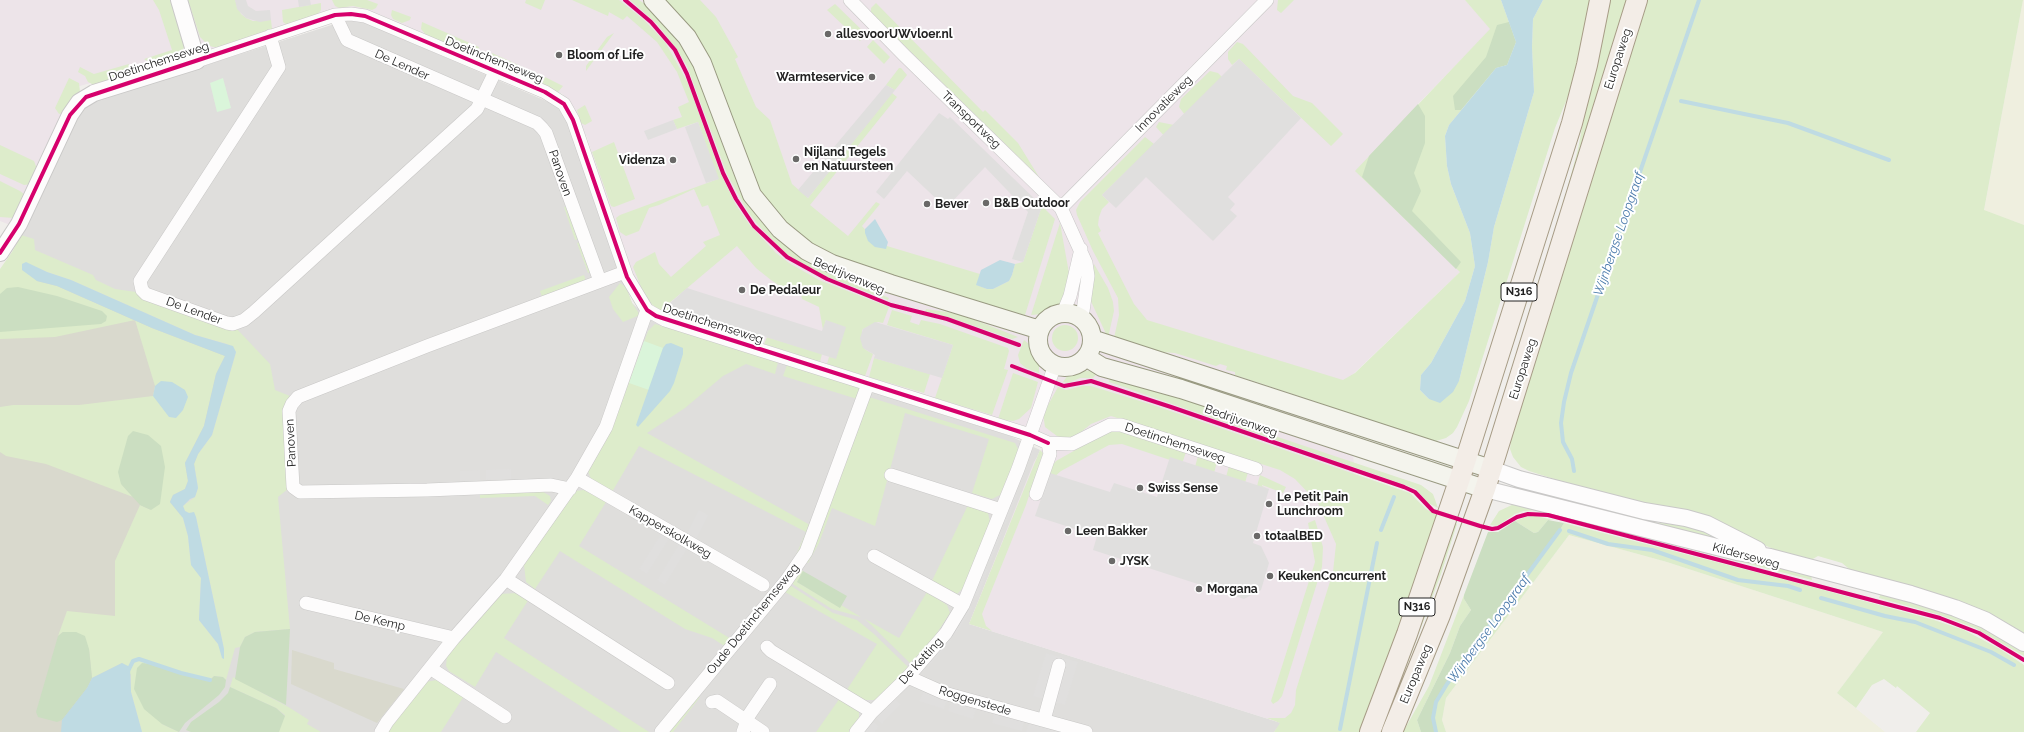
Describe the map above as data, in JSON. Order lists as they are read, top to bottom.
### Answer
{
  "streets": {
    "main road": [
      "Europaweg",
      "Bedrijvenweg",
      "N316",
      "Kilderseweg"
    ],
    "street": [
      "Doetinchemseweg",
      "De Lender",
      "Innovatieweg",
      "Transportweg",
      "Panoven",
      "Kapperskolkweg",
      "Oude Doetinchemseweg",
      "De Kemp",
      "De Ketting",
      "Roggenstede"
    ]
  },
  "crossings": [
    ["Europaweg", "Bedrijvenweg"],
    ["Europaweg", "Kilderseweg"],
    ["Doetinchemseweg", "De Lender"],
    ["Doetinchemseweg", "Panoven"],
    ["Doetinchemseweg", "Oude Doetinchemseweg"],
    ["Doetinchemseweg", "De Ketting"],
    ["De Lender", "Panoven"],
    ["Innovatieweg", "Transportweg"],
    ["Transportweg", "Bedrijvenweg"],
    ["Panoven", "Kapperskolkweg"],
    ["Bedrijvenweg", "Kilderseweg"],
    ["De Ketting", "Roggenstede"]
  ],
  "water": ["Wijnbergse Loopgraaf"],
  "places": [
    "allesvoorUWvloer.nl",
    "Bloom of Life",
    "Warmteservice",
    "Nijland Tegels en Natuursteen",
    "Videnza",
    "B&B Outdoor",
    "Bever",
    "De Pedaleur",
    "Swiss Sense",
    "Le Petit Pain Lunchroom",
    "Leen Bakker",
    "totaalBED",
    "JYSK",
    "KeukenConcurrent",
    "Morgana"
  ]
}
